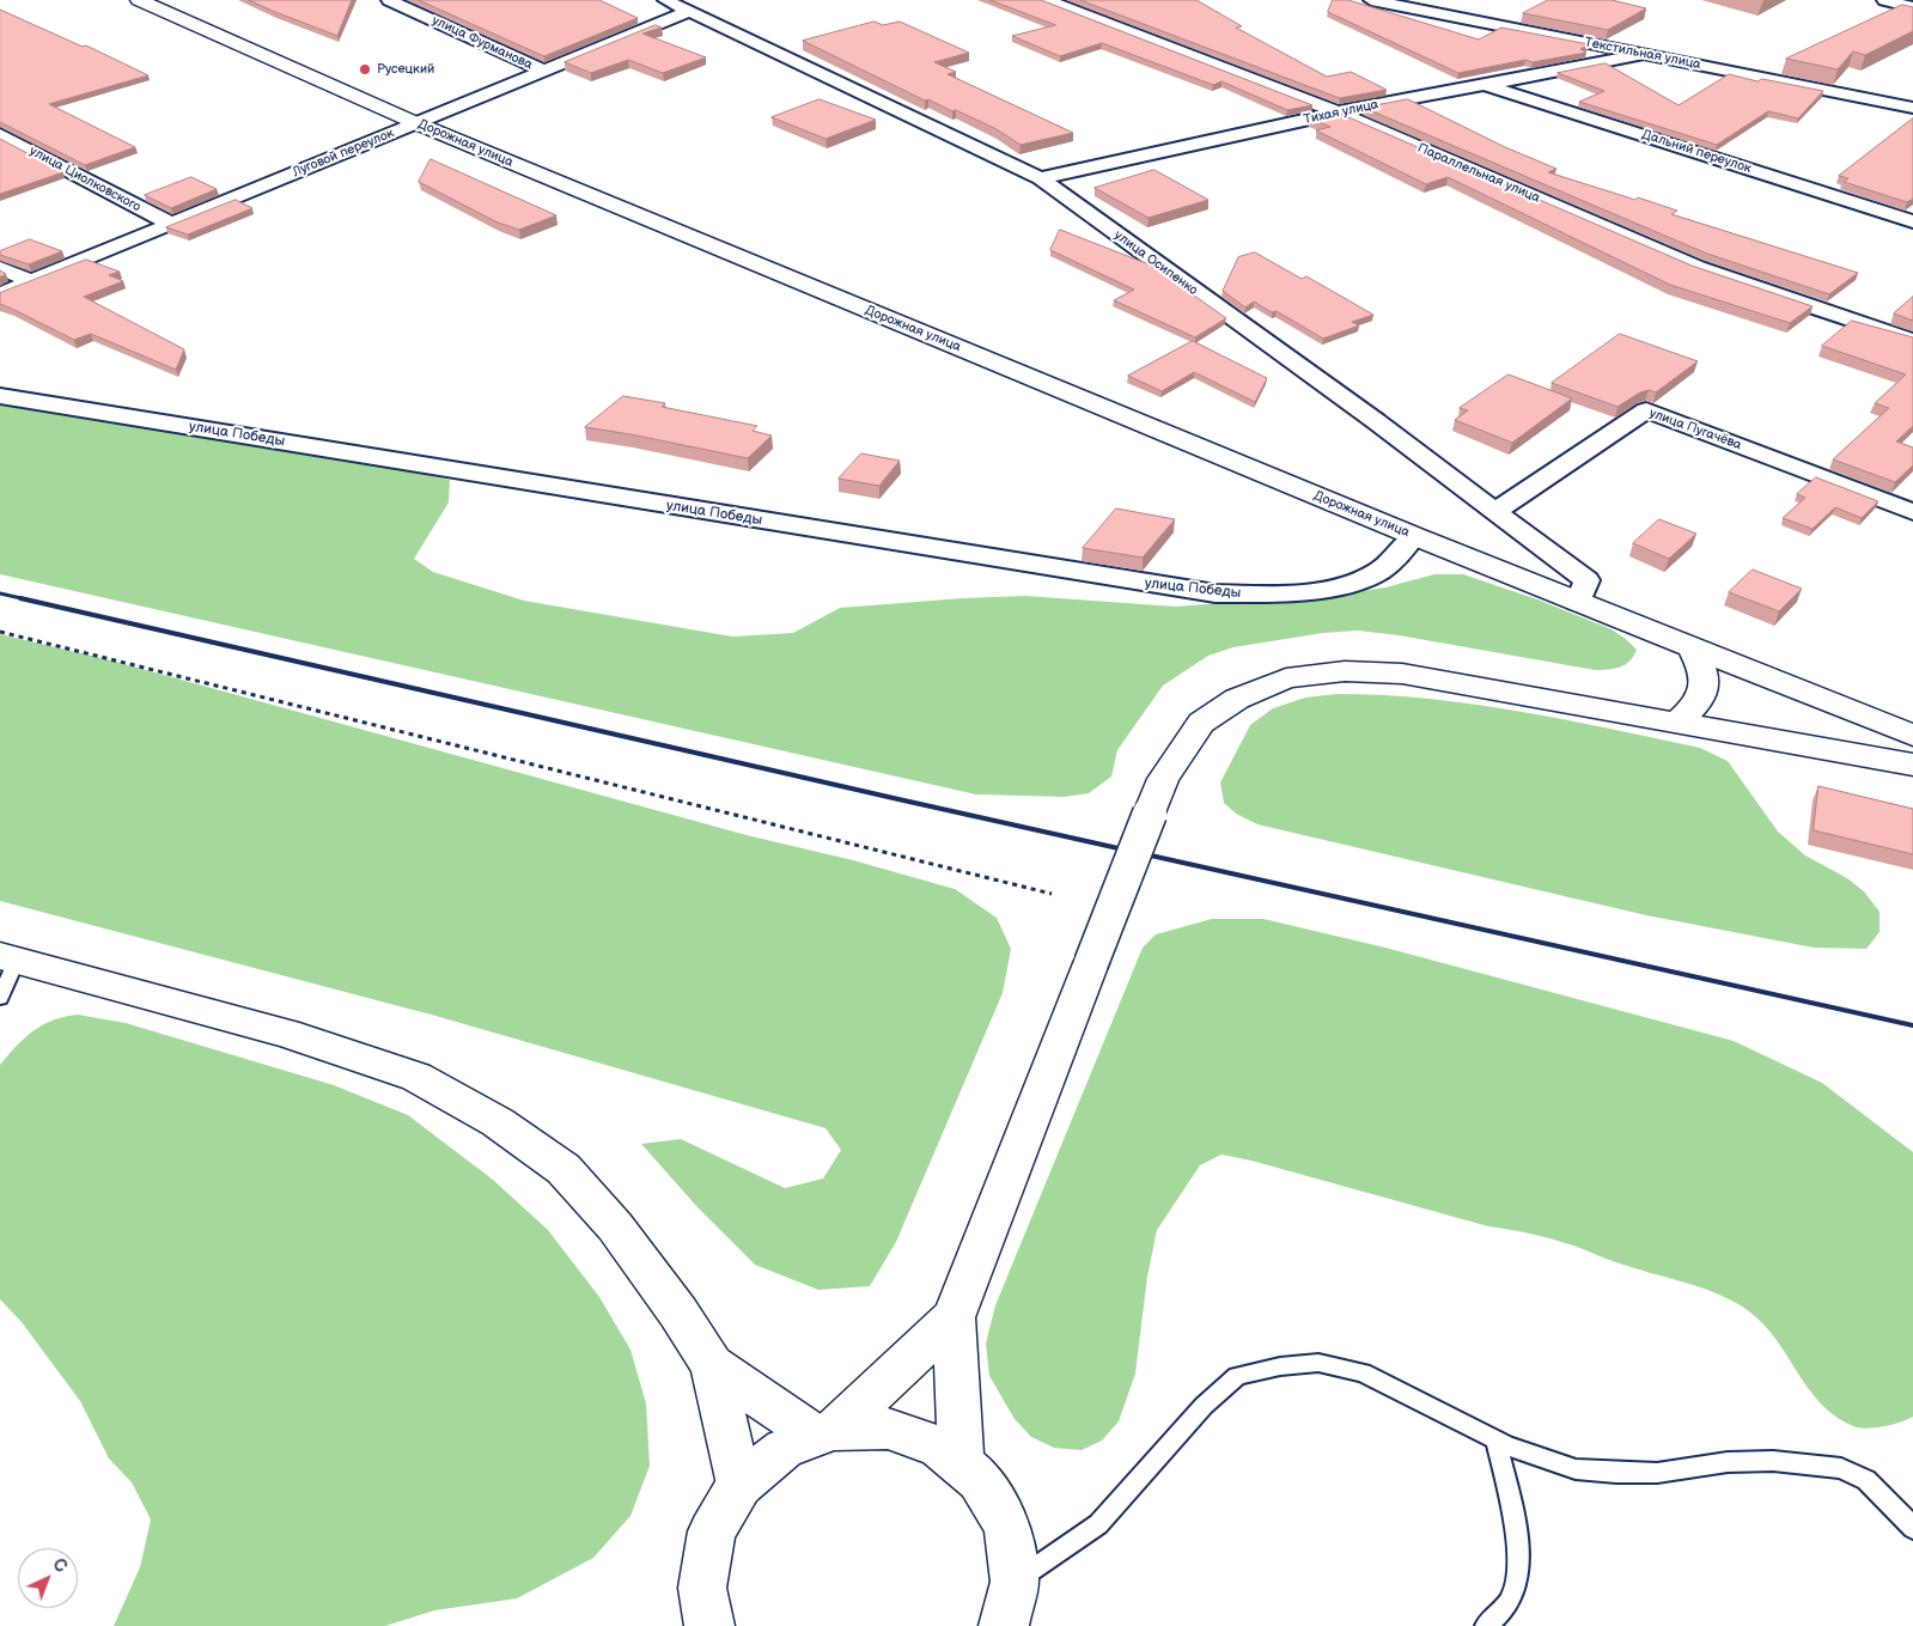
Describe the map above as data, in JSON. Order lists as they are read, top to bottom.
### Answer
{
  "streets": {
    "main road": ["Дорожная улица"],
    "street": [
      "улица Фурманова",
      "Текстильная улица",
      "Тихая улица",
      "Дальний переулок",
      "Луговой переулок",
      "Параллельная улица",
      "улица Циолковского",
      "улица Осипенко",
      "улица Пугачёва",
      "улица Победы"
    ]
  },
  "crossings": [
    ["улица Фурманова", "Луговой переулок"],
    ["Текстильная улица", "Тихая улица"],
    ["Тихая улица", "Дальний переулок"],
    ["Тихая улица", "Параллельная улица"],
    ["Тихая улица", "улица Осипенко"],
    ["Дорожная улица", "Луговой переулок"],
    ["Дорожная улица", "улица Осипенко"],
    ["Дорожная улица", "улица Победы"],
    ["Луговой переулок", "улица Циолковского"],
    ["Луговой переулок", "улица Осипенко"],
    ["улица Осипенко", "улица Пугачёва"]
  ],
  "places": ["Русецкий"],
  "north": "top right"
}
